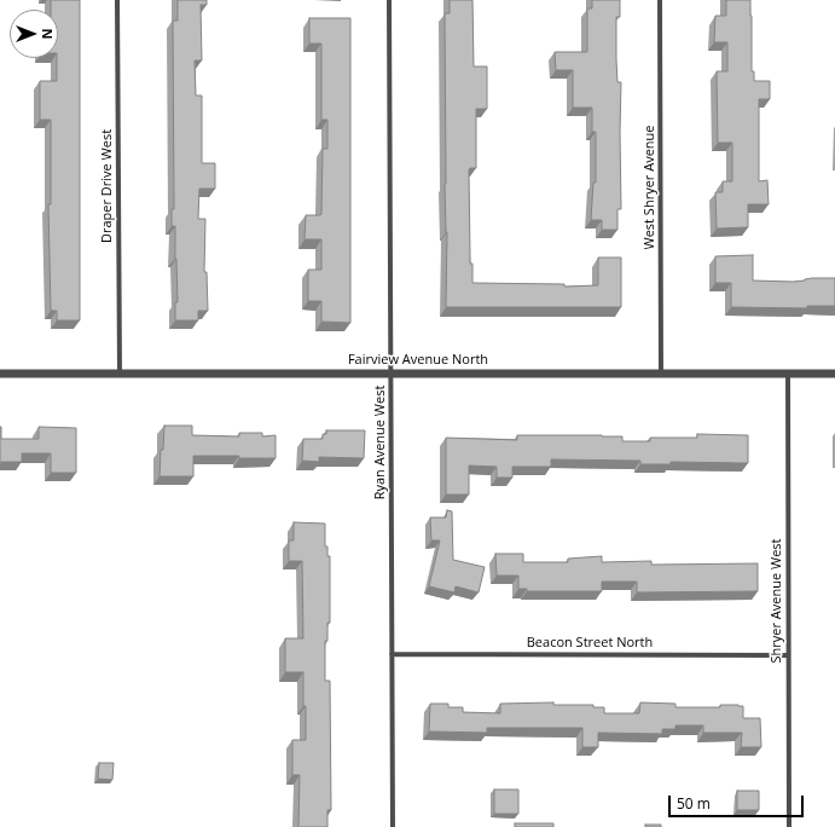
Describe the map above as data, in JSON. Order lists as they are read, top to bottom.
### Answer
{
  "streets": {
    "street": [
      "Draper Drive West",
      "West Shryer Avenue",
      "Fairview Avenue North",
      "Ryan Avenue West",
      "Shryer Avenue West",
      "Beacon Street North"
    ]
  },
  "crossings": [
    ["Draper Drive West", "Fairview Avenue North"],
    ["West Shryer Avenue", "Fairview Avenue North"],
    ["Fairview Avenue North", "Ryan Avenue West"],
    ["Fairview Avenue North", "Shryer Avenue West"],
    ["Ryan Avenue West", "Beacon Street North"],
    ["Shryer Avenue West", "Beacon Street North"]
  ],
  "scale_bar": "50 m",
  "north": "right"
}
